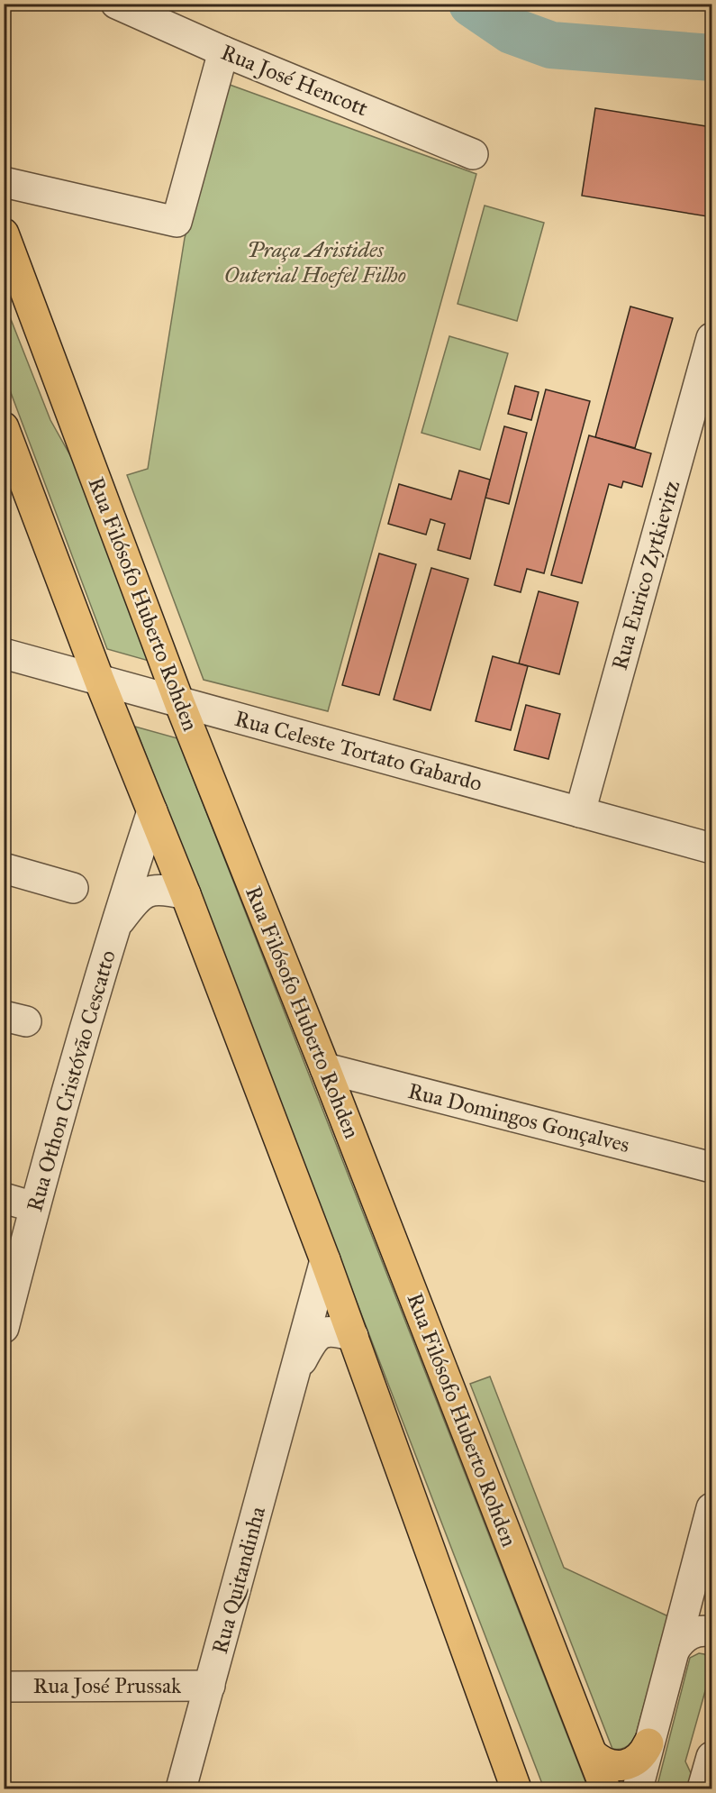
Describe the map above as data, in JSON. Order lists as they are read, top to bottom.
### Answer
{
  "streets": {
    "main road": ["Rua Filósofo Huberto Rohden"],
    "street": [
      "Rua José Hencott",
      "Rua Eurico Zytkievitz",
      "Rua Celeste Tortato Gabardo",
      "Rua Othon Cristóvão Cescatto",
      "Rua Domingos Gonçalves",
      "Rua Quitandinha",
      "Rua José Prussak"
    ]
  },
  "crossings": [
    ["Rua Eurico Zytkievitz", "Rua Celeste Tortato Gabardo"],
    ["Rua Filósofo Huberto Rohden", "Rua Celeste Tortato Gabardo"],
    ["Rua Filósofo Huberto Rohden", "Rua Domingos Gonçalves"],
    ["Rua Quitandinha", "Rua José Prussak"]
  ],
  "parks": ["Praça Aristides Outerial Hoefel Filho"]
}
